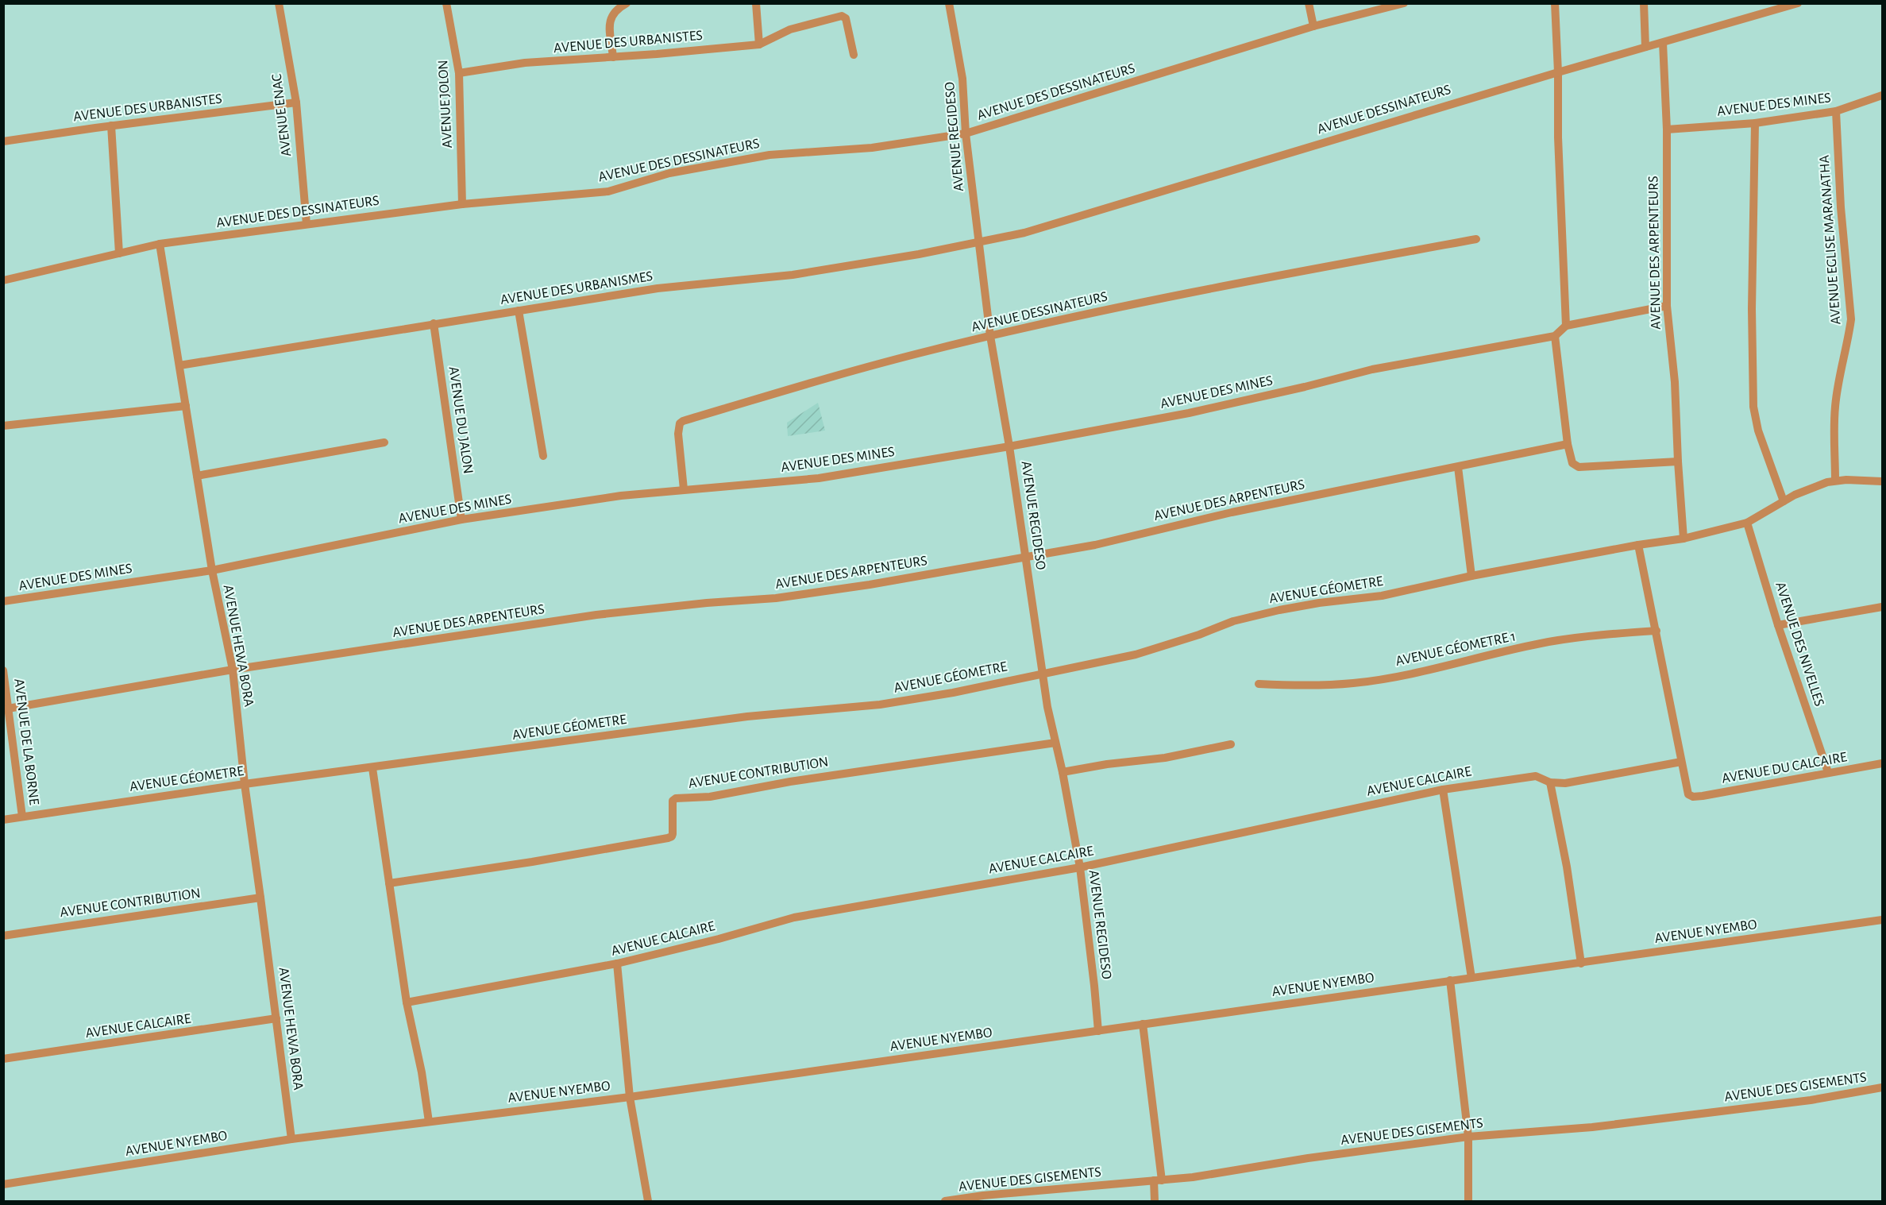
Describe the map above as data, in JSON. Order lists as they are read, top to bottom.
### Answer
{
  "streets": {
    "street": [
      "AVENUE DES URBANISTES",
      "AVENUE DES DESSINATEURS",
      "AVENUE JOLON",
      "AVENUE DES MINES",
      "AVENUE DESSINATEURS",
      "AVENUE ENAC",
      "AVENUE REGIDESO",
      "AVENUE EGLISE MARANATHA",
      "AVENUE DES ARPENTEURS",
      "AVENUE DES URBANISMES",
      "AVENUE DU JALON",
      "AVENUE GÉOMETRE",
      "AVENUE DES NIVELLES",
      "AVENUE HEWA BORA",
      "AVENUE GÉOMETRE 1",
      "AVENUE DE LA BORNE",
      "AVENUE DU CALCAIRE",
      "AVENUE CONTRIBUTION",
      "AVENUE CALCAIRE",
      "AVENUE NYEMBO",
      "AVENUE DES GISEMENTS"
    ]
  },
  "crossings": [
    ["AVENUE DES URBANISTES", "AVENUE JOLON"],
    ["AVENUE DES URBANISTES", "AVENUE ENAC"],
    ["AVENUE DES DESSINATEURS", "AVENUE JOLON"],
    ["AVENUE DES DESSINATEURS", "AVENUE ENAC"],
    ["AVENUE DES DESSINATEURS", "AVENUE REGIDESO"],
    ["AVENUE DES DESSINATEURS", "AVENUE HEWA BORA"],
    ["AVENUE DES MINES", "AVENUE DESSINATEURS"],
    ["AVENUE DES MINES", "AVENUE REGIDESO"],
    ["AVENUE DES MINES", "AVENUE EGLISE MARANATHA"],
    ["AVENUE DES MINES", "AVENUE DES ARPENTEURS"],
    ["AVENUE DES MINES", "AVENUE DU JALON"],
    ["AVENUE DES MINES", "AVENUE HEWA BORA"],
    ["AVENUE DESSINATEURS", "AVENUE REGIDESO"],
    ["AVENUE DESSINATEURS", "AVENUE DES ARPENTEURS"],
    ["AVENUE DESSINATEURS", "AVENUE DES URBANISMES"],
    ["AVENUE REGIDESO", "AVENUE DES ARPENTEURS"],
    ["AVENUE REGIDESO", "AVENUE DES URBANISMES"],
    ["AVENUE REGIDESO", "AVENUE GÉOMETRE"],
    ["AVENUE REGIDESO", "AVENUE CONTRIBUTION"],
    ["AVENUE REGIDESO", "AVENUE CALCAIRE"],
    ["AVENUE REGIDESO", "AVENUE NYEMBO"],
    ["AVENUE EGLISE MARANATHA", "AVENUE GÉOMETRE"],
    ["AVENUE DES ARPENTEURS", "AVENUE GÉOMETRE"],
    ["AVENUE DES ARPENTEURS", "AVENUE HEWA BORA"],
    ["AVENUE DES ARPENTEURS", "AVENUE DE LA BORNE"],
    ["AVENUE DES URBANISMES", "AVENUE DU JALON"],
    ["AVENUE DES URBANISMES", "AVENUE HEWA BORA"],
    ["AVENUE GÉOMETRE", "AVENUE DES NIVELLES"],
    ["AVENUE GÉOMETRE", "AVENUE HEWA BORA"],
    ["AVENUE GÉOMETRE", "AVENUE DE LA BORNE"],
    ["AVENUE DES NIVELLES", "AVENUE DU CALCAIRE"],
    ["AVENUE HEWA BORA", "AVENUE CONTRIBUTION"],
    ["AVENUE HEWA BORA", "AVENUE CALCAIRE"],
    ["AVENUE HEWA BORA", "AVENUE NYEMBO"],
    ["AVENUE DU CALCAIRE", "AVENUE CALCAIRE"]
  ]
}
